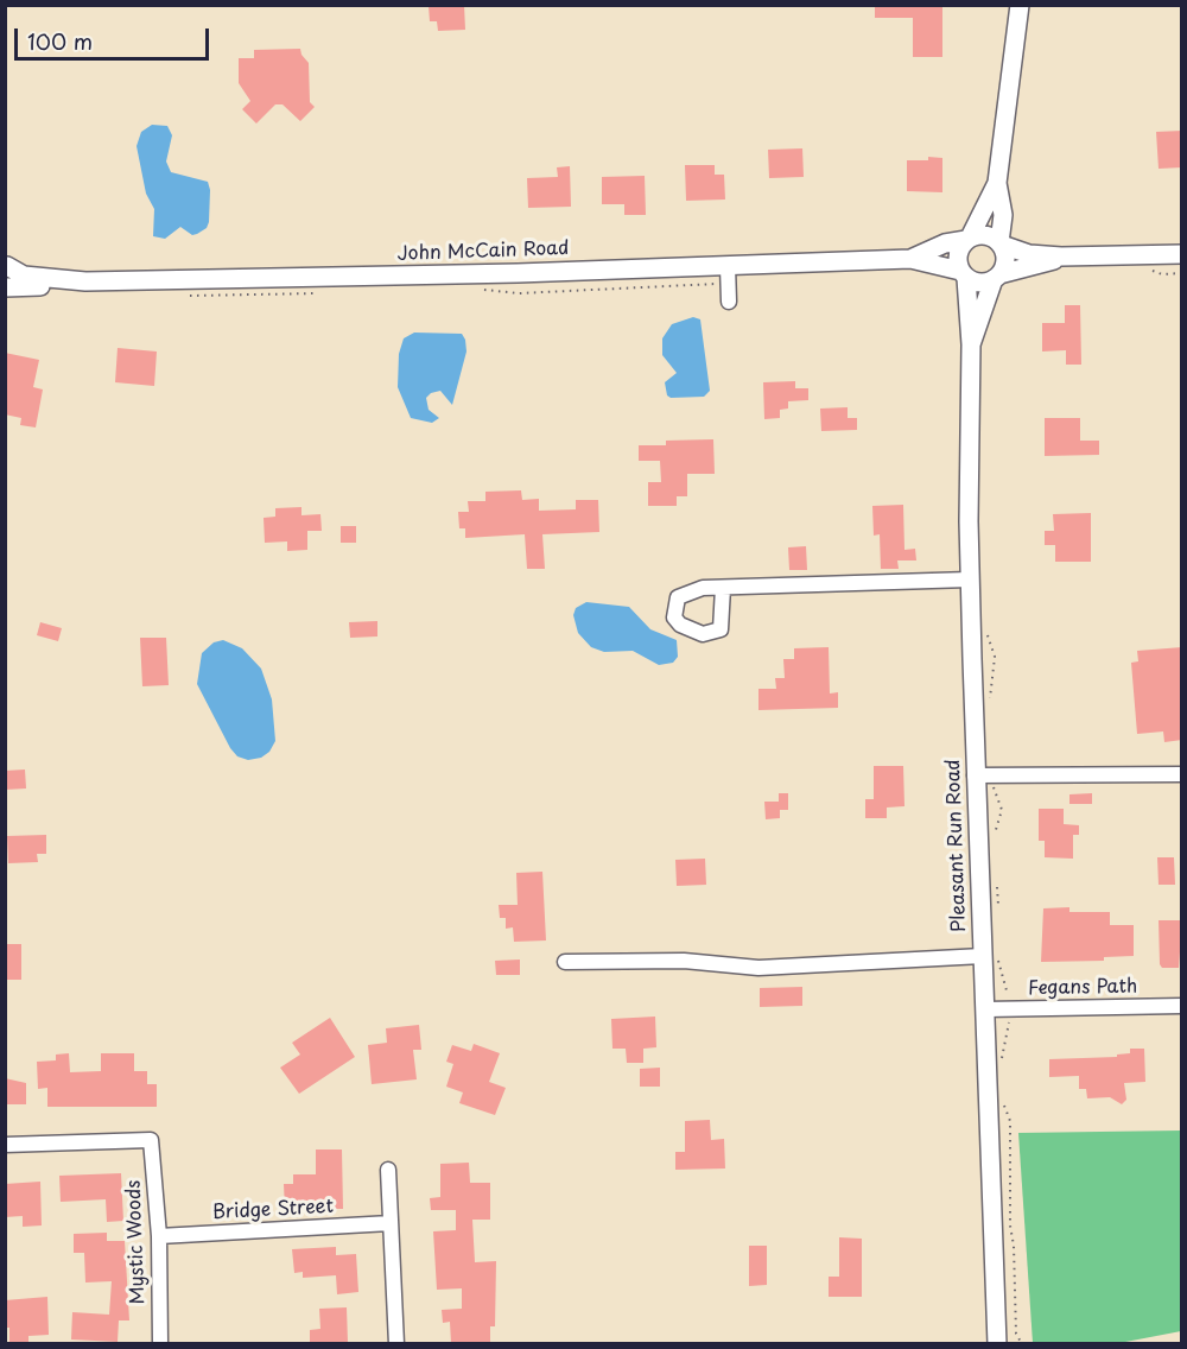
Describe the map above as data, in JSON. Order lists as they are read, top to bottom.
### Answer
{
  "streets": {
    "main road": ["John McCain Road", "Pleasant Run Road"],
    "street": ["Fegans Path", "Bridge Street", "Mystic Woods"]
  },
  "crossings": [
    ["John McCain Road", "Pleasant Run Road"],
    ["Pleasant Run Road", "Fegans Path"],
    ["Bridge Street", "Mystic Woods"]
  ],
  "scale_bar": "100 m"
}
